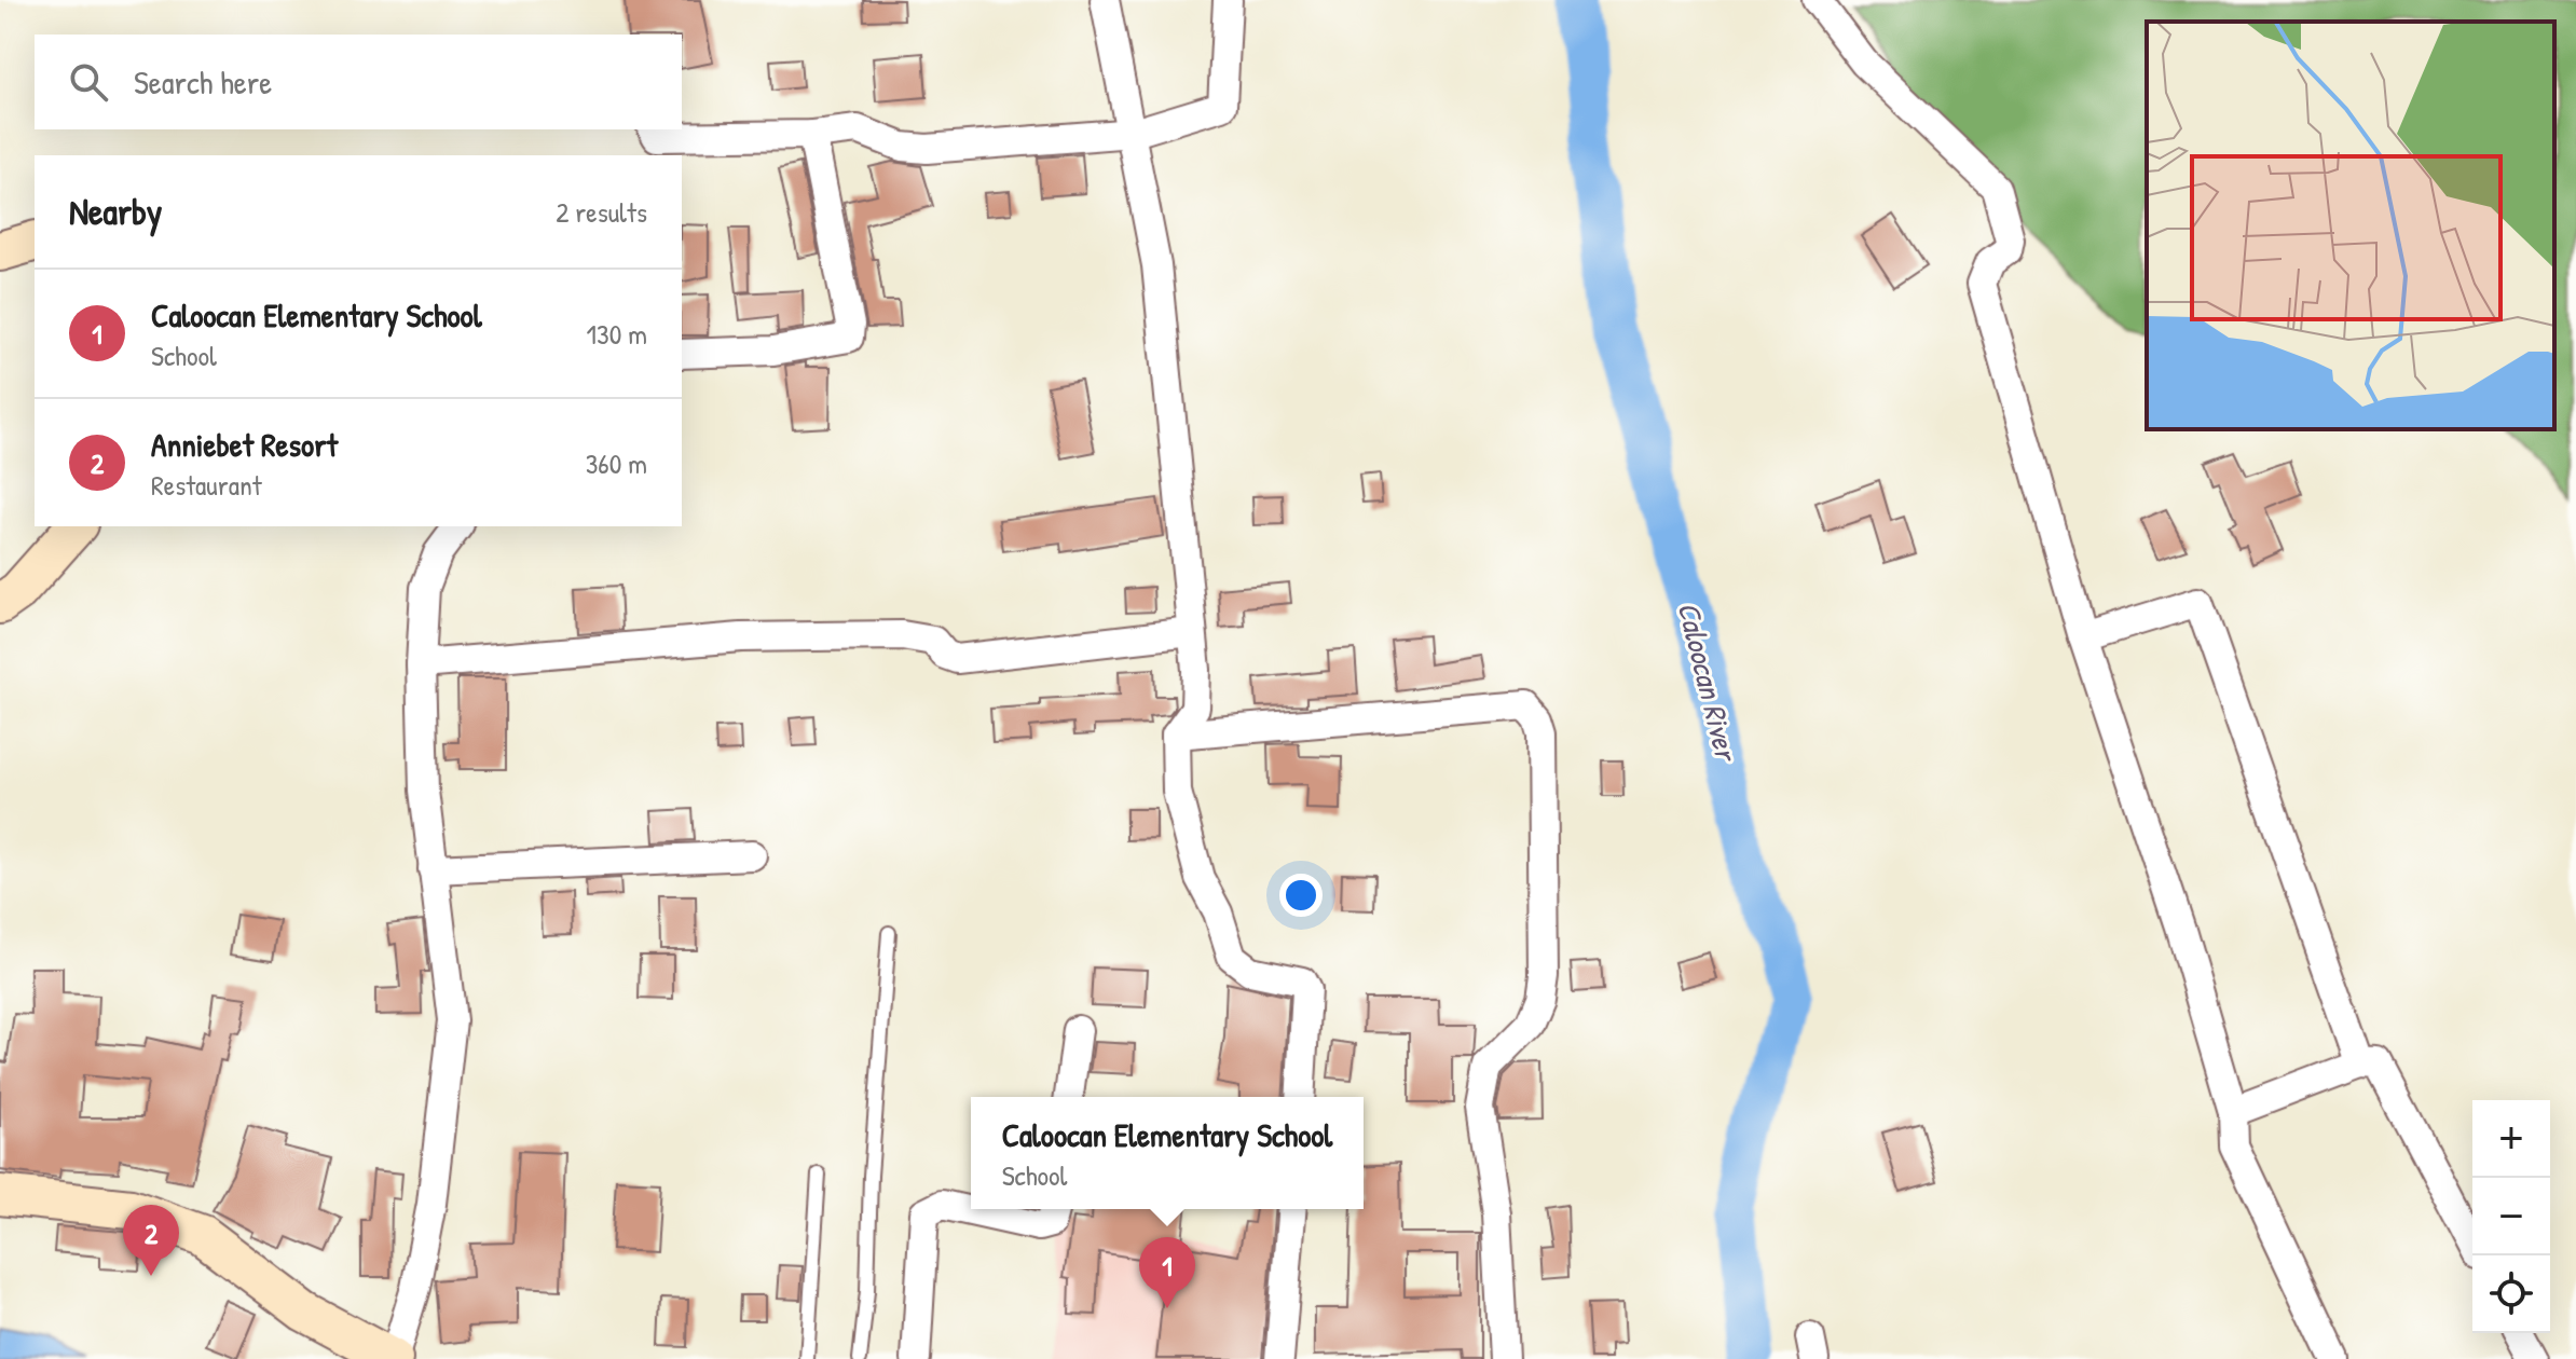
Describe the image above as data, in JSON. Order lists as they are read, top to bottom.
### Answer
{
  "water": ["Caloocan River"],
  "page": {
    "search": "Search here",
    "heading": ["Nearby", "2 results"],
    "list": [
      {
        "mark": "1",
        "name": "Caloocan Elementary School",
        "note": "School",
        "value": "130 m"
      },
      {
        "mark": "2",
        "name": "Anniebet Resort",
        "note": "Restaurant",
        "value": "360 m"
      }
    ],
    "popup": ["Caloocan Elementary School", "School"],
    "map_buttons": ["+", "−"],
    "pins": ["2", "1"]
  }
}
